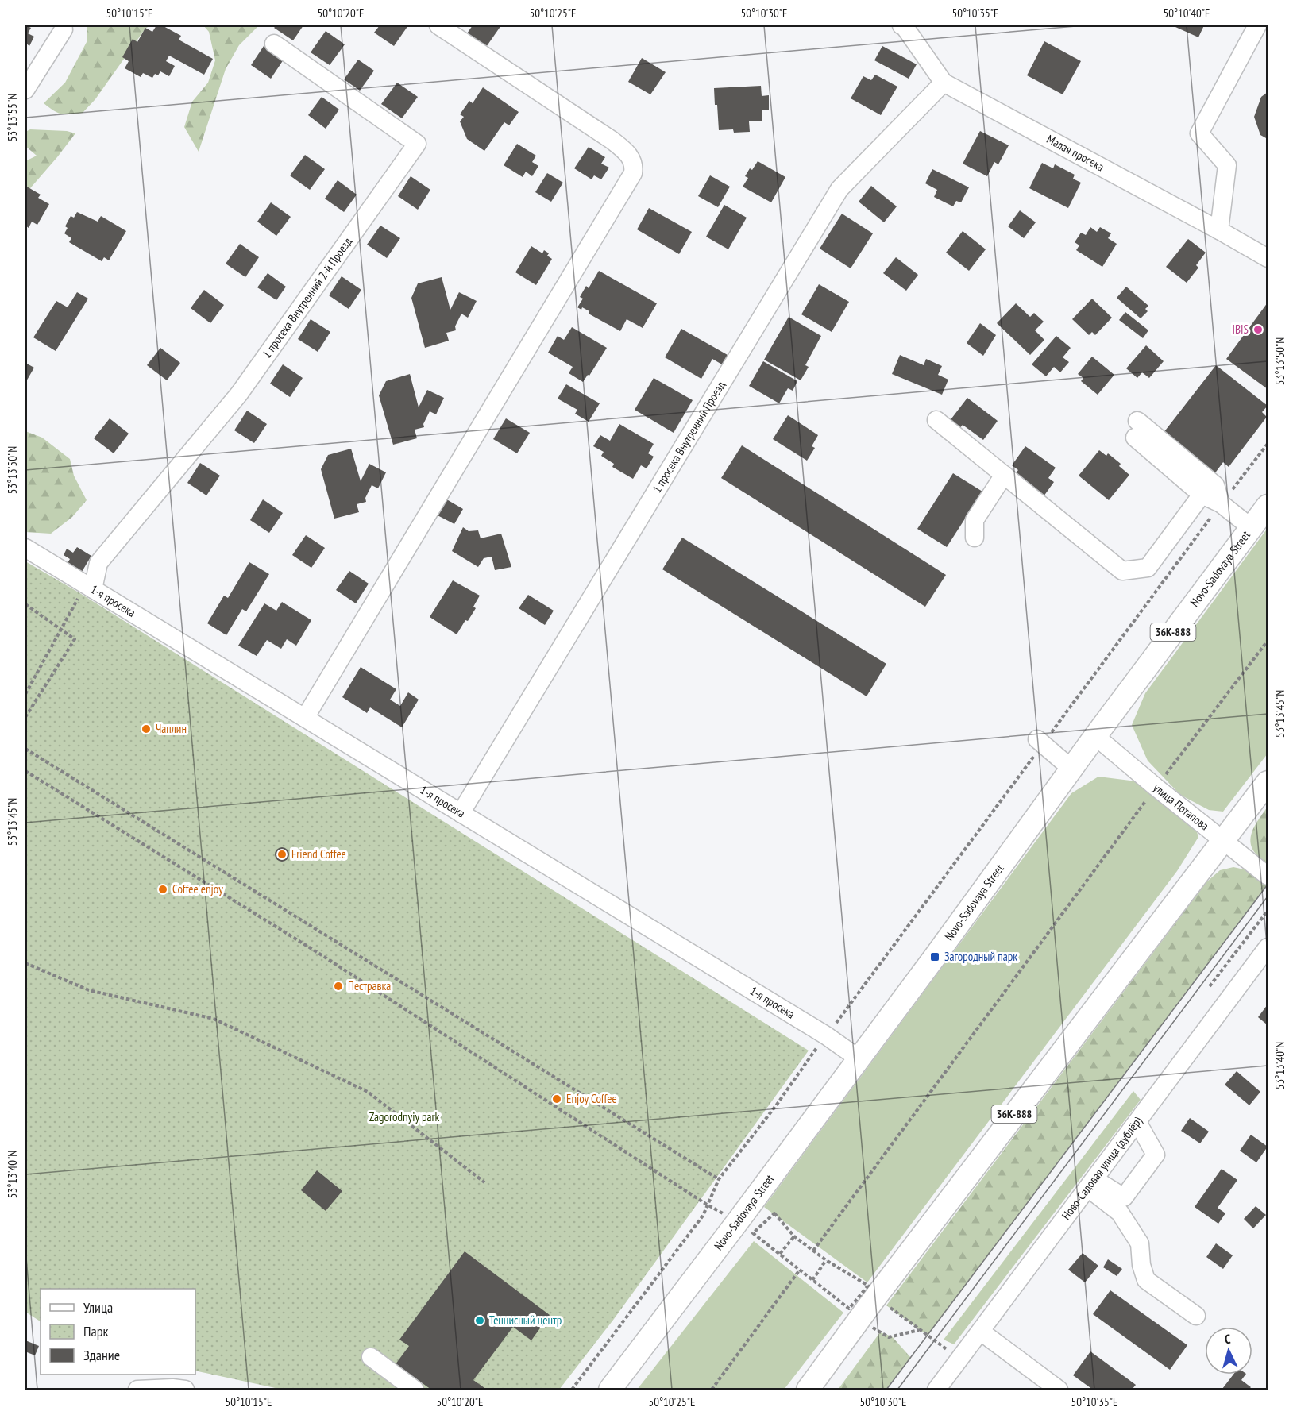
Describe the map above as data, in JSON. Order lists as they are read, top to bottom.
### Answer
{
  "streets": {
    "main road": ["Novo-Sadovaya Street", "36К-888"],
    "street": [
      "Малая просека",
      "1 просека Внутренний 2-й Проезд",
      "1 просека Внутренний Проезд",
      "1-я просека",
      "улица Потапова",
      "Ново-Садовая улица (дублёр)"
    ]
  },
  "crossings": [
    ["Малая просека", "1 просека Внутренний Проезд"],
    ["1 просека Внутренний 2-й Проезд", "1-я просека"],
    ["1 просека Внутренний Проезд", "1-я просека"],
    ["Novo-Sadovaya Street", "1-я просека"],
    ["Novo-Sadovaya Street", "улица Потапова"],
    ["36К-888", "улица Потапова"]
  ],
  "parks": ["Zagorodnyiy park"],
  "places": {
    "other": [
      "IBIS",
      "Чаплин",
      "Friend Coffee",
      "Coffee enjoy",
      "Пестравка",
      "Enjoy Coffee",
      "Теннисный центр"
    ],
    "transit": ["Загородный парк"]
  },
  "legend": ["Улица", "Парк", "Здание"],
  "north": "top",
  "coordinates": [
    "50°10'15\"E",
    "50°10'20\"E",
    "50°10'25\"E",
    "50°10'30\"E",
    "50°10'35\"E",
    "50°10'40\"E",
    "53°13'55\"N",
    "53°13'50\"N",
    "53°13'45\"N",
    "53°13'40\"N"
  ]
}
